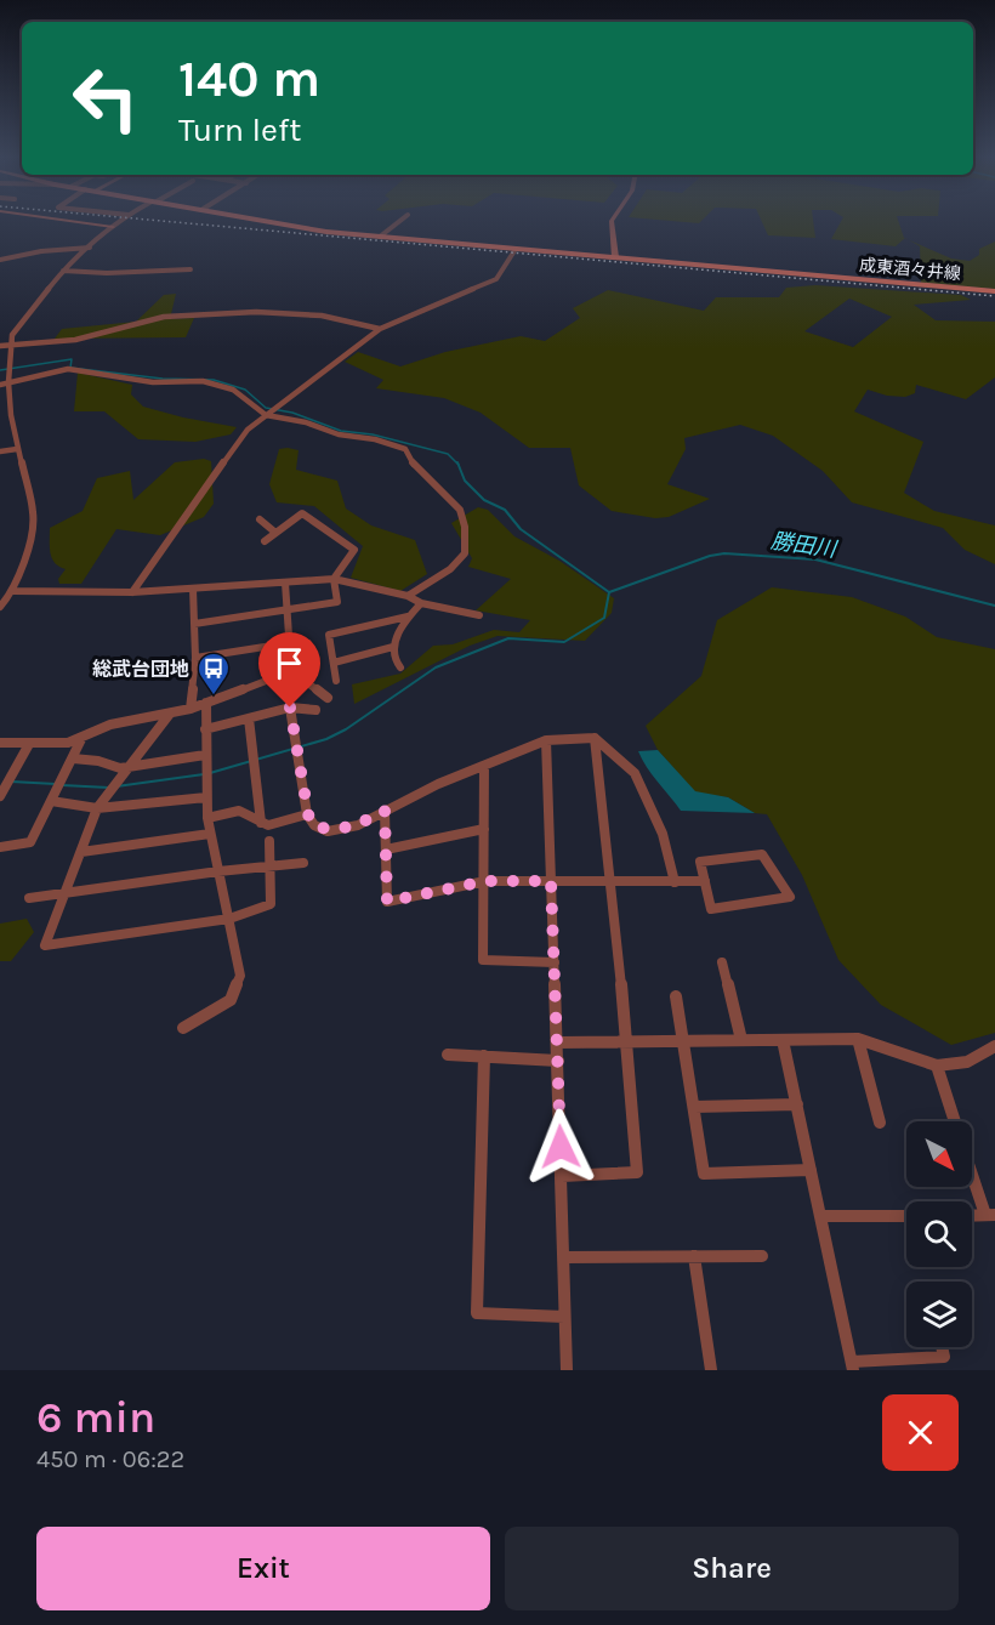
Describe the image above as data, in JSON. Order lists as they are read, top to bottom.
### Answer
{
  "streets": {
    "main road": ["成東酒々井線"]
  },
  "water": ["勝田川"],
  "places": {
    "bus stop": ["総武台団地"]
  },
  "north": "bottom right",
  "page": {
    "turn": ["140 m", "Turn left"],
    "heading": ["6 min", "450 m · 06:22"],
    "buttons": ["Exit", "Share"]
  }
}
